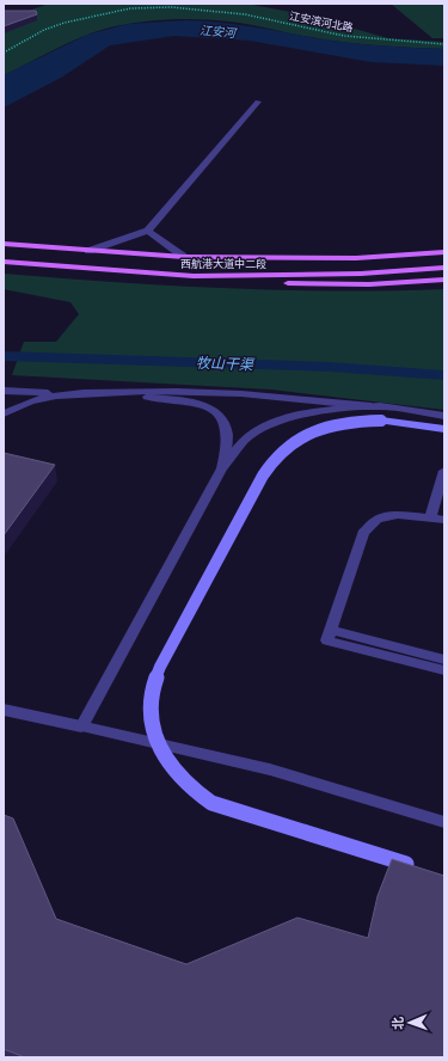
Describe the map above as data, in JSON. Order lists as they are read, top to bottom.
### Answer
{
  "streets": {
    "main road": ["西航港大道中二段"],
    "path": ["江安滨河北路"]
  },
  "water": ["江安河", "牧山干渠"],
  "north": "left"
}
